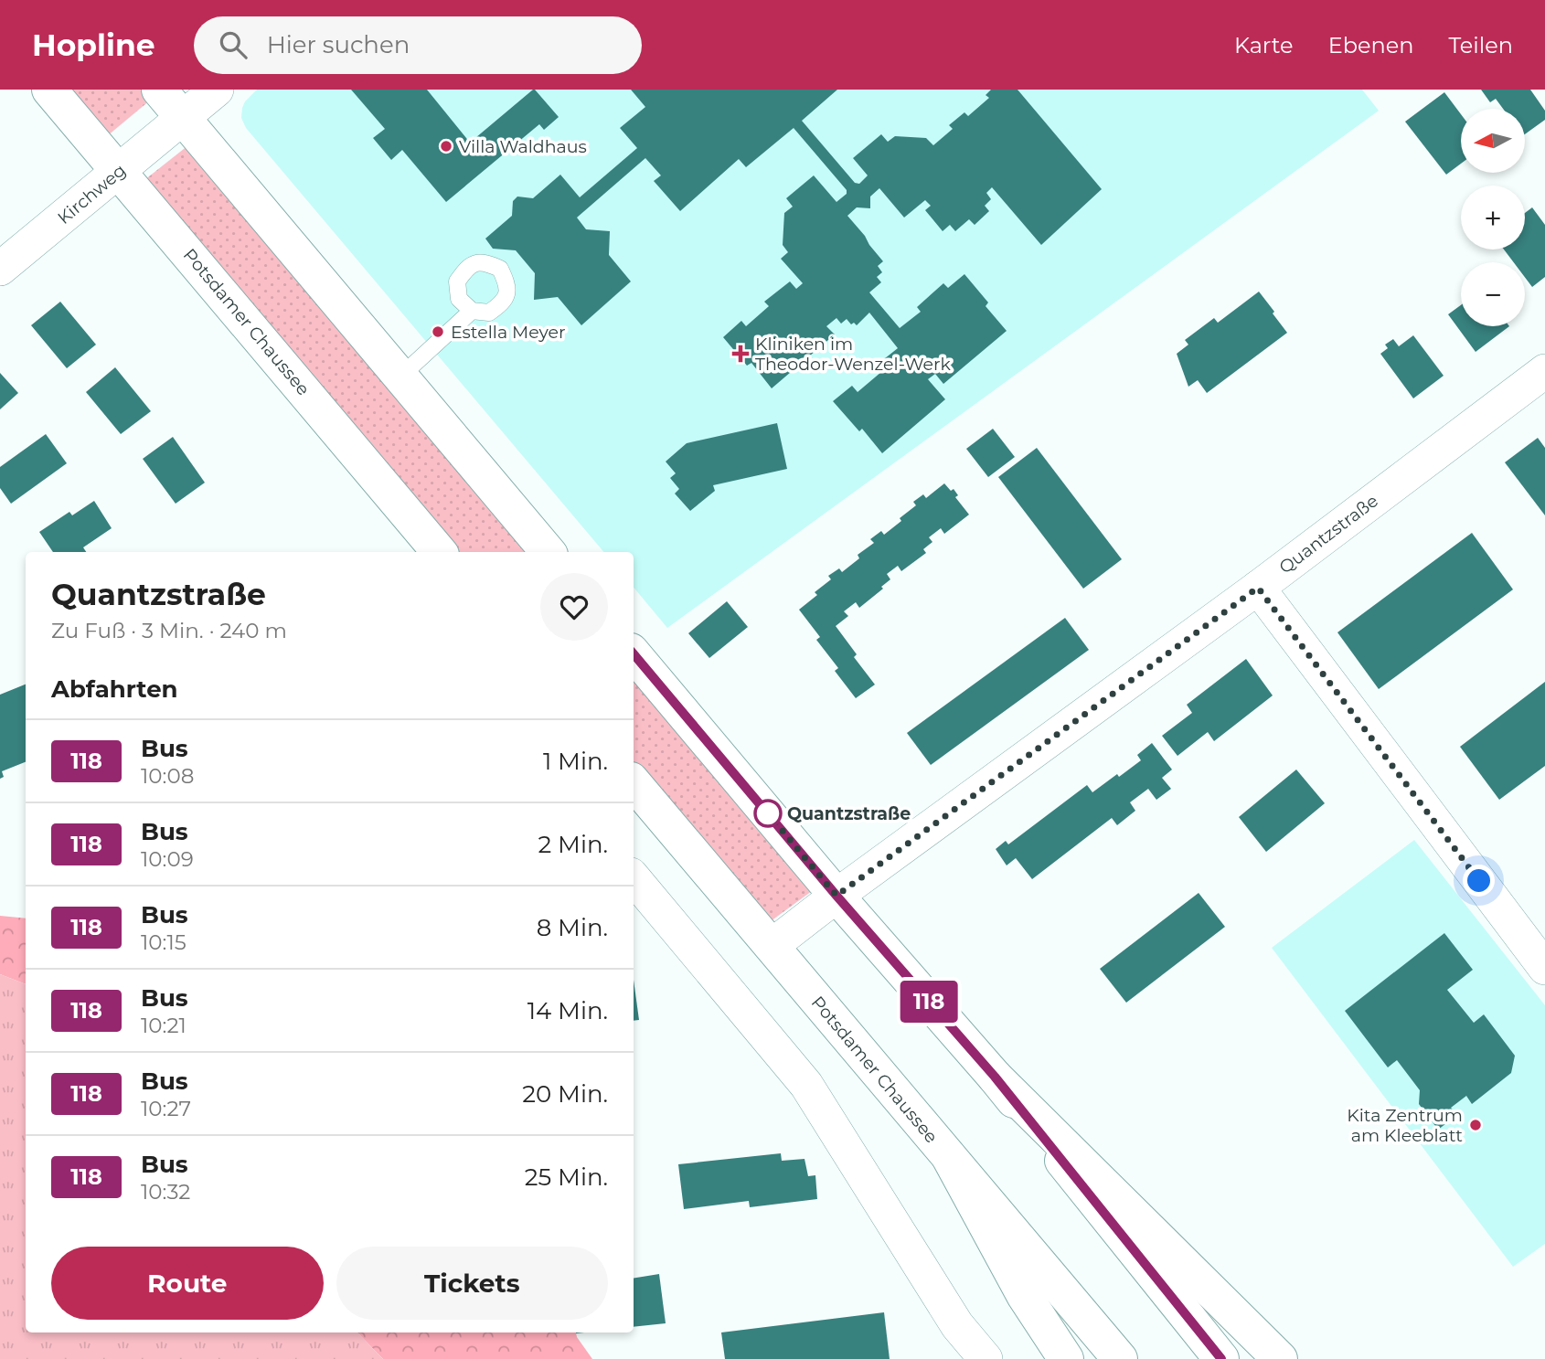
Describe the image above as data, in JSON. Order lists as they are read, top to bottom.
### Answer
{
  "streets": {
    "main road": ["Potsdamer Chaussee"],
    "street": ["Kirchweg", "Quantzstraße"]
  },
  "crossings": [
    ["Kirchweg", "Potsdamer Chaussee"],
    ["Potsdamer Chaussee", "Quantzstraße"]
  ],
  "places": {
    "other": [
      "Villa Waldhaus",
      "Estella Meyer",
      "Quantzstraße",
      "Kita Zentrum am Kleeblatt"
    ],
    "health": ["Kliniken im Theodor-Wenzel-Werk"]
  },
  "lines": ["bus line 118"],
  "north": "left",
  "page": {
    "header": "Hopline",
    "search": "Hier suchen",
    "nav": ["Karte", "Ebenen", "Teilen"],
    "on_map": "118",
    "map_buttons": ["+", "−"],
    "heading": [
      ["Quantzstraße", "Zu Fuß · 3 Min. · 240 m"],
      "Abfahrten"
    ],
    "list": [
      {
        "mark": "118",
        "name": "Bus",
        "note": "10:08",
        "value": "1 Min."
      },
      {
        "mark": "118",
        "name": "Bus",
        "note": "10:09",
        "value": "2 Min."
      },
      {
        "mark": "118",
        "name": "Bus",
        "note": "10:15",
        "value": "8 Min."
      },
      {
        "mark": "118",
        "name": "Bus",
        "note": "10:21",
        "value": "14 Min."
      },
      {
        "mark": "118",
        "name": "Bus",
        "note": "10:27",
        "value": "20 Min."
      },
      {
        "mark": "118",
        "name": "Bus",
        "note": "10:32",
        "value": "25 Min."
      }
    ],
    "buttons": ["Route", "Tickets"]
  }
}
